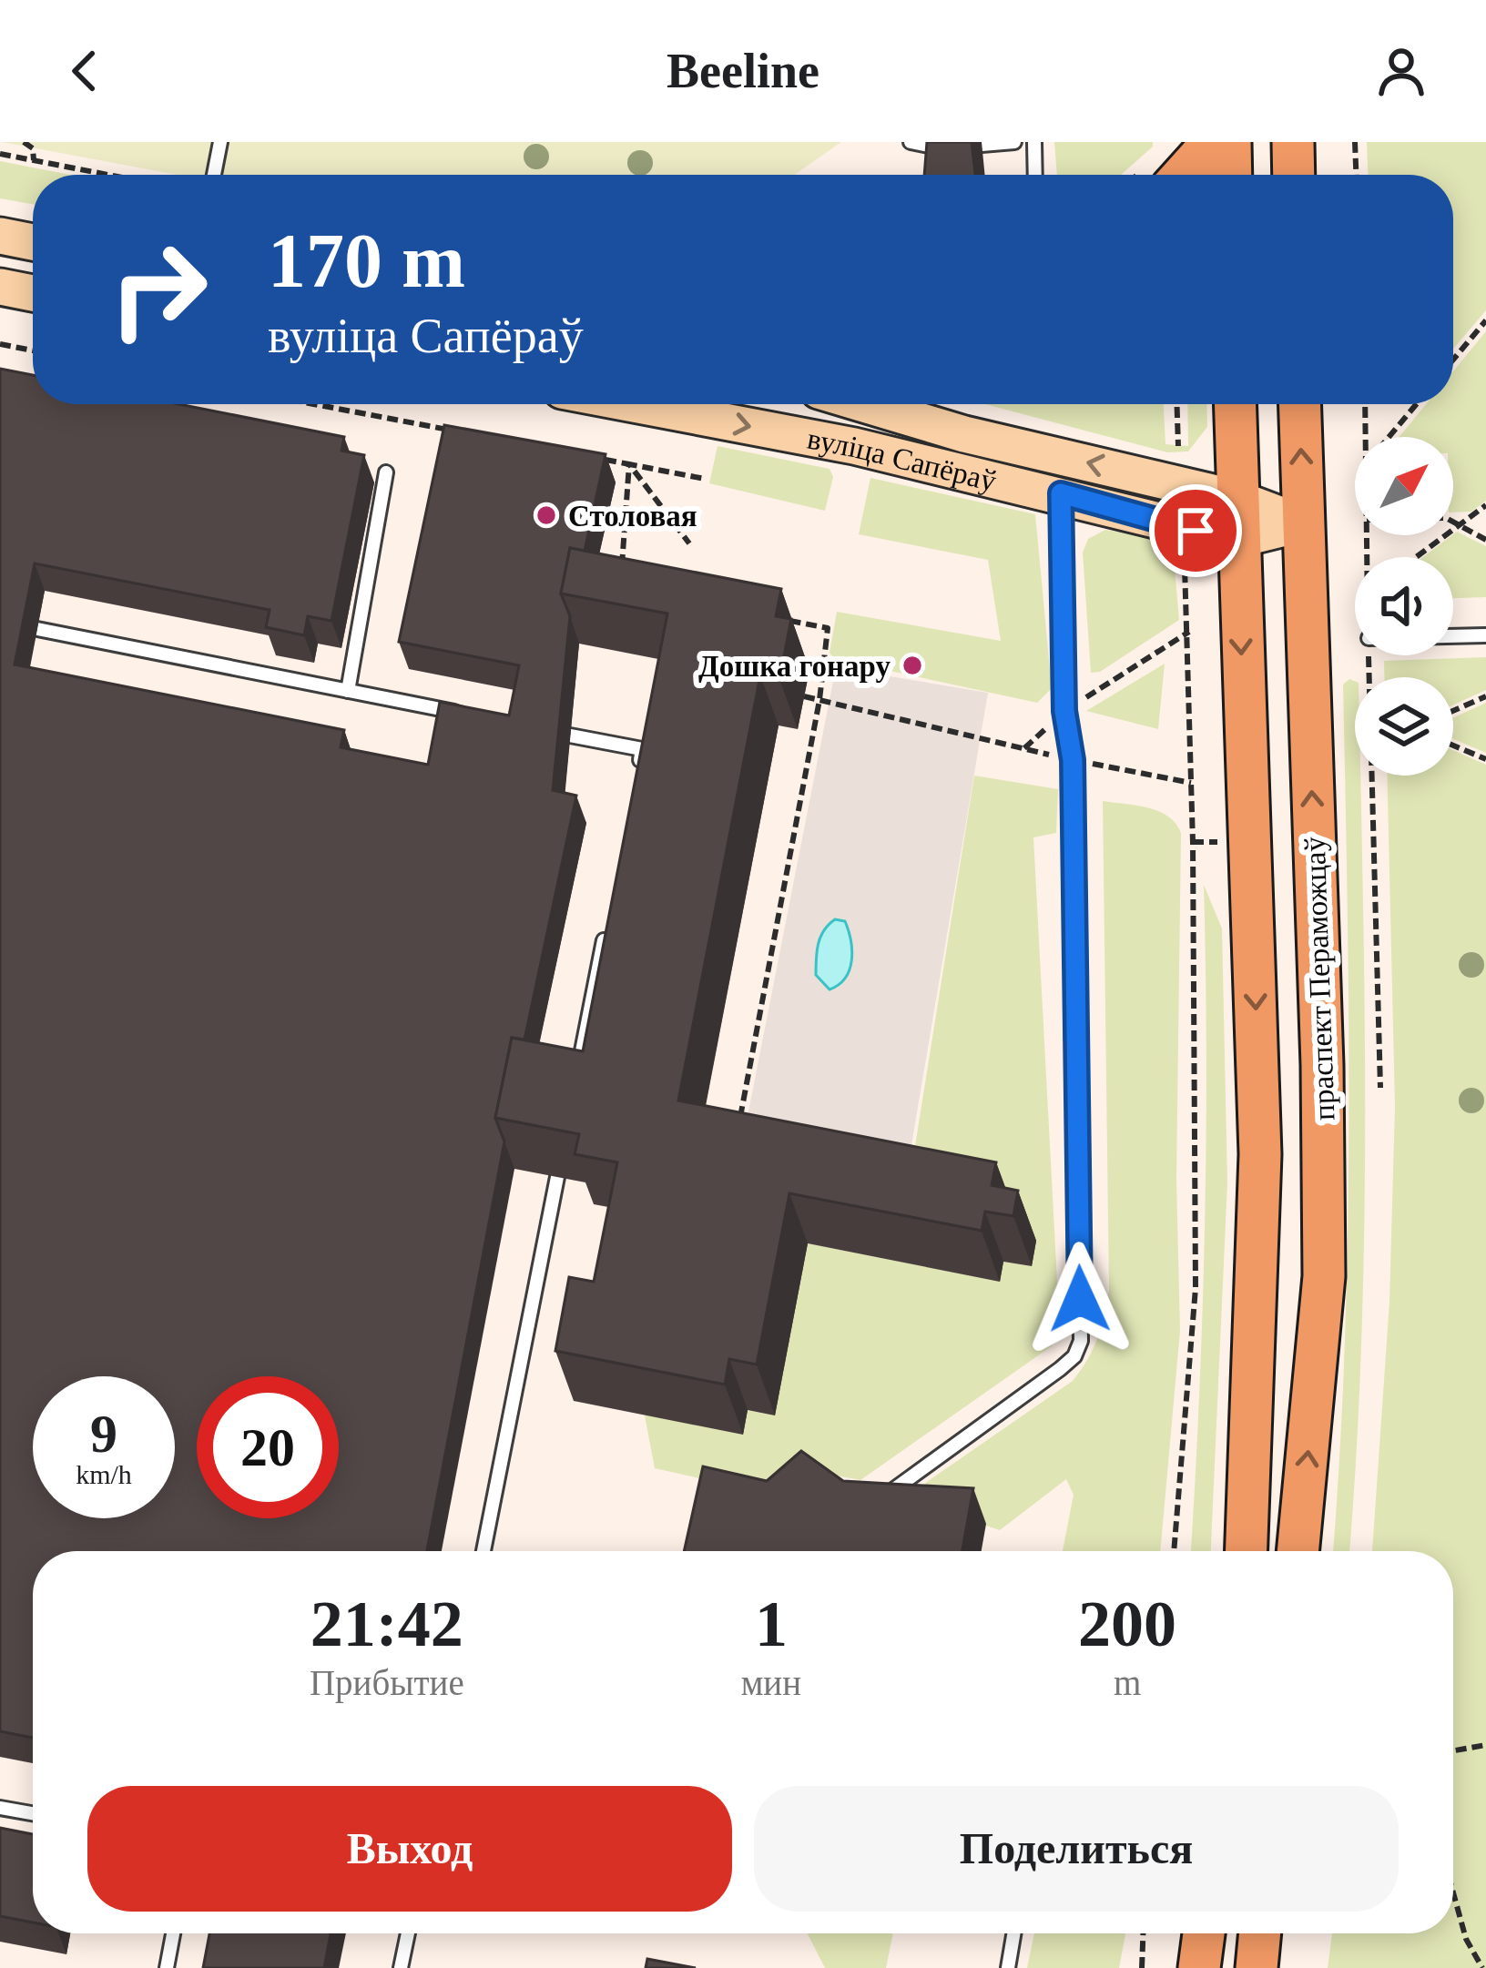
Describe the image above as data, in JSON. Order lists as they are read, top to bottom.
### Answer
{
  "streets": {
    "main road": ["вуліца Сапёраў", "праспект Пераможцаў"]
  },
  "crossings": [
    ["вуліца Сапёраў", "праспект Пераможцаў"]
  ],
  "places": ["Столовая", "Дошка гонару"],
  "north": "top right",
  "page": {
    "header": "Beeline",
    "turn": ["170 m", "вуліца Сапёраў"],
    "speed": "9 km/h",
    "limit": "20",
    "eta": [
      "21:42",
      "Прибытие",
      "1",
      "мин",
      "200",
      "m"
    ],
    "buttons": ["Выход", "Поделиться"]
  }
}
